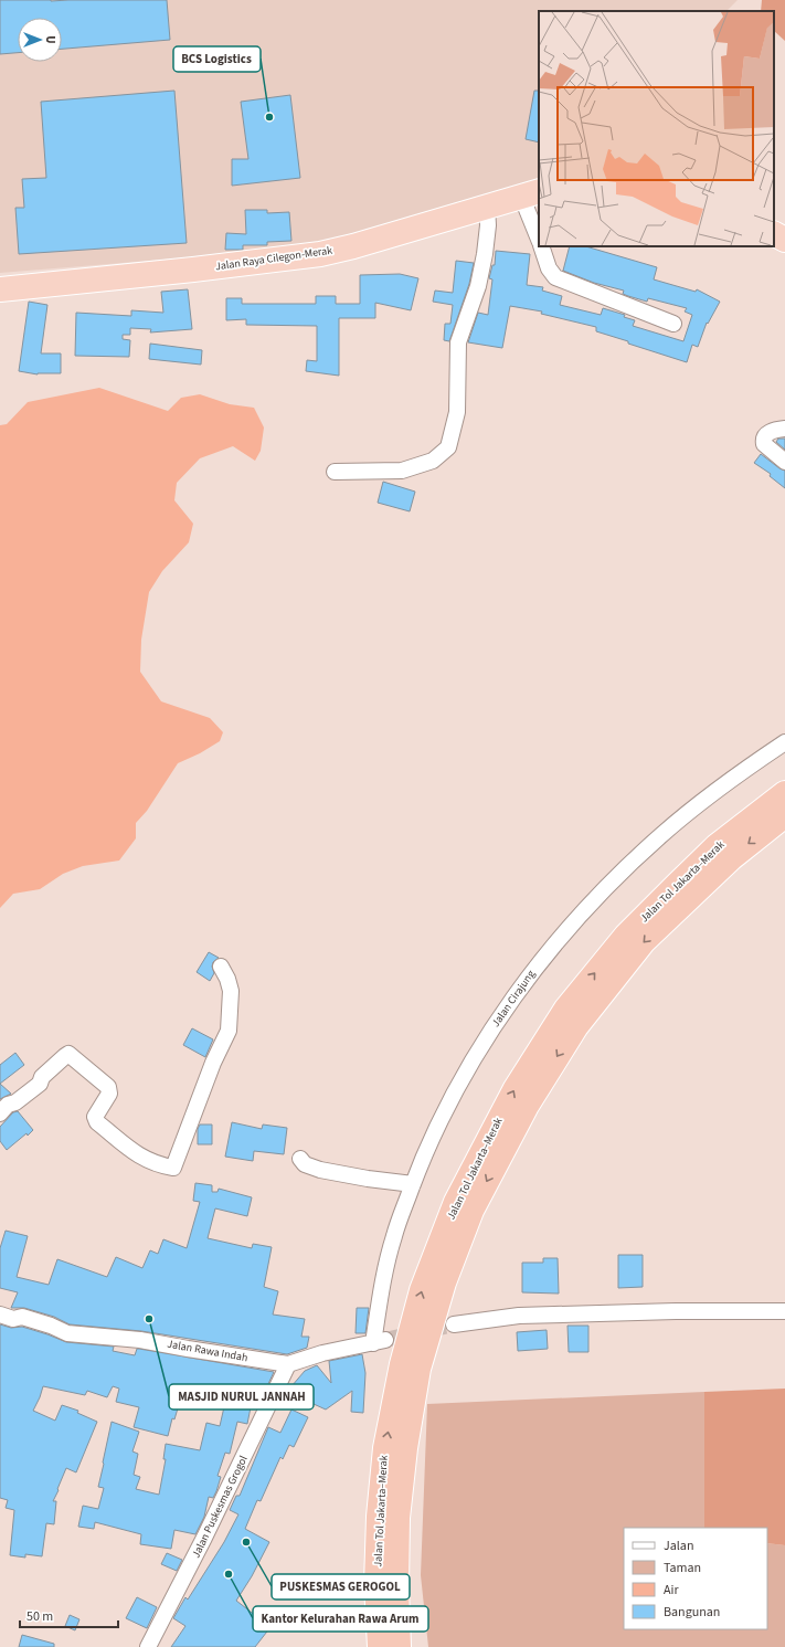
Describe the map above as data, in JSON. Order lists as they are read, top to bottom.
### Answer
{
  "streets": {
    "highway": ["Jalan Raya Cilegon-Merak", "Jalan Tol Jakarta–Merak"],
    "street": ["Jalan Cirajung", "Jalan Rawa Indah", "Jalan Puskesmas Grogol"]
  },
  "crossings": [
    ["Jalan Cirajung", "Jalan Rawa Indah"],
    ["Jalan Cirajung", "Jalan Puskesmas Grogol"],
    ["Jalan Rawa Indah", "Jalan Puskesmas Grogol"]
  ],
  "places": [
    "BCS Logistics",
    "MASJID NURUL JANNAH",
    "PUSKESMAS GEROGOL",
    "Kantor Kelurahan Rawa Arum"
  ],
  "legend": [
    "Jalan",
    "Taman",
    "Air",
    "Bangunan"
  ],
  "scale_bar": "50 m",
  "north": "right"
}
